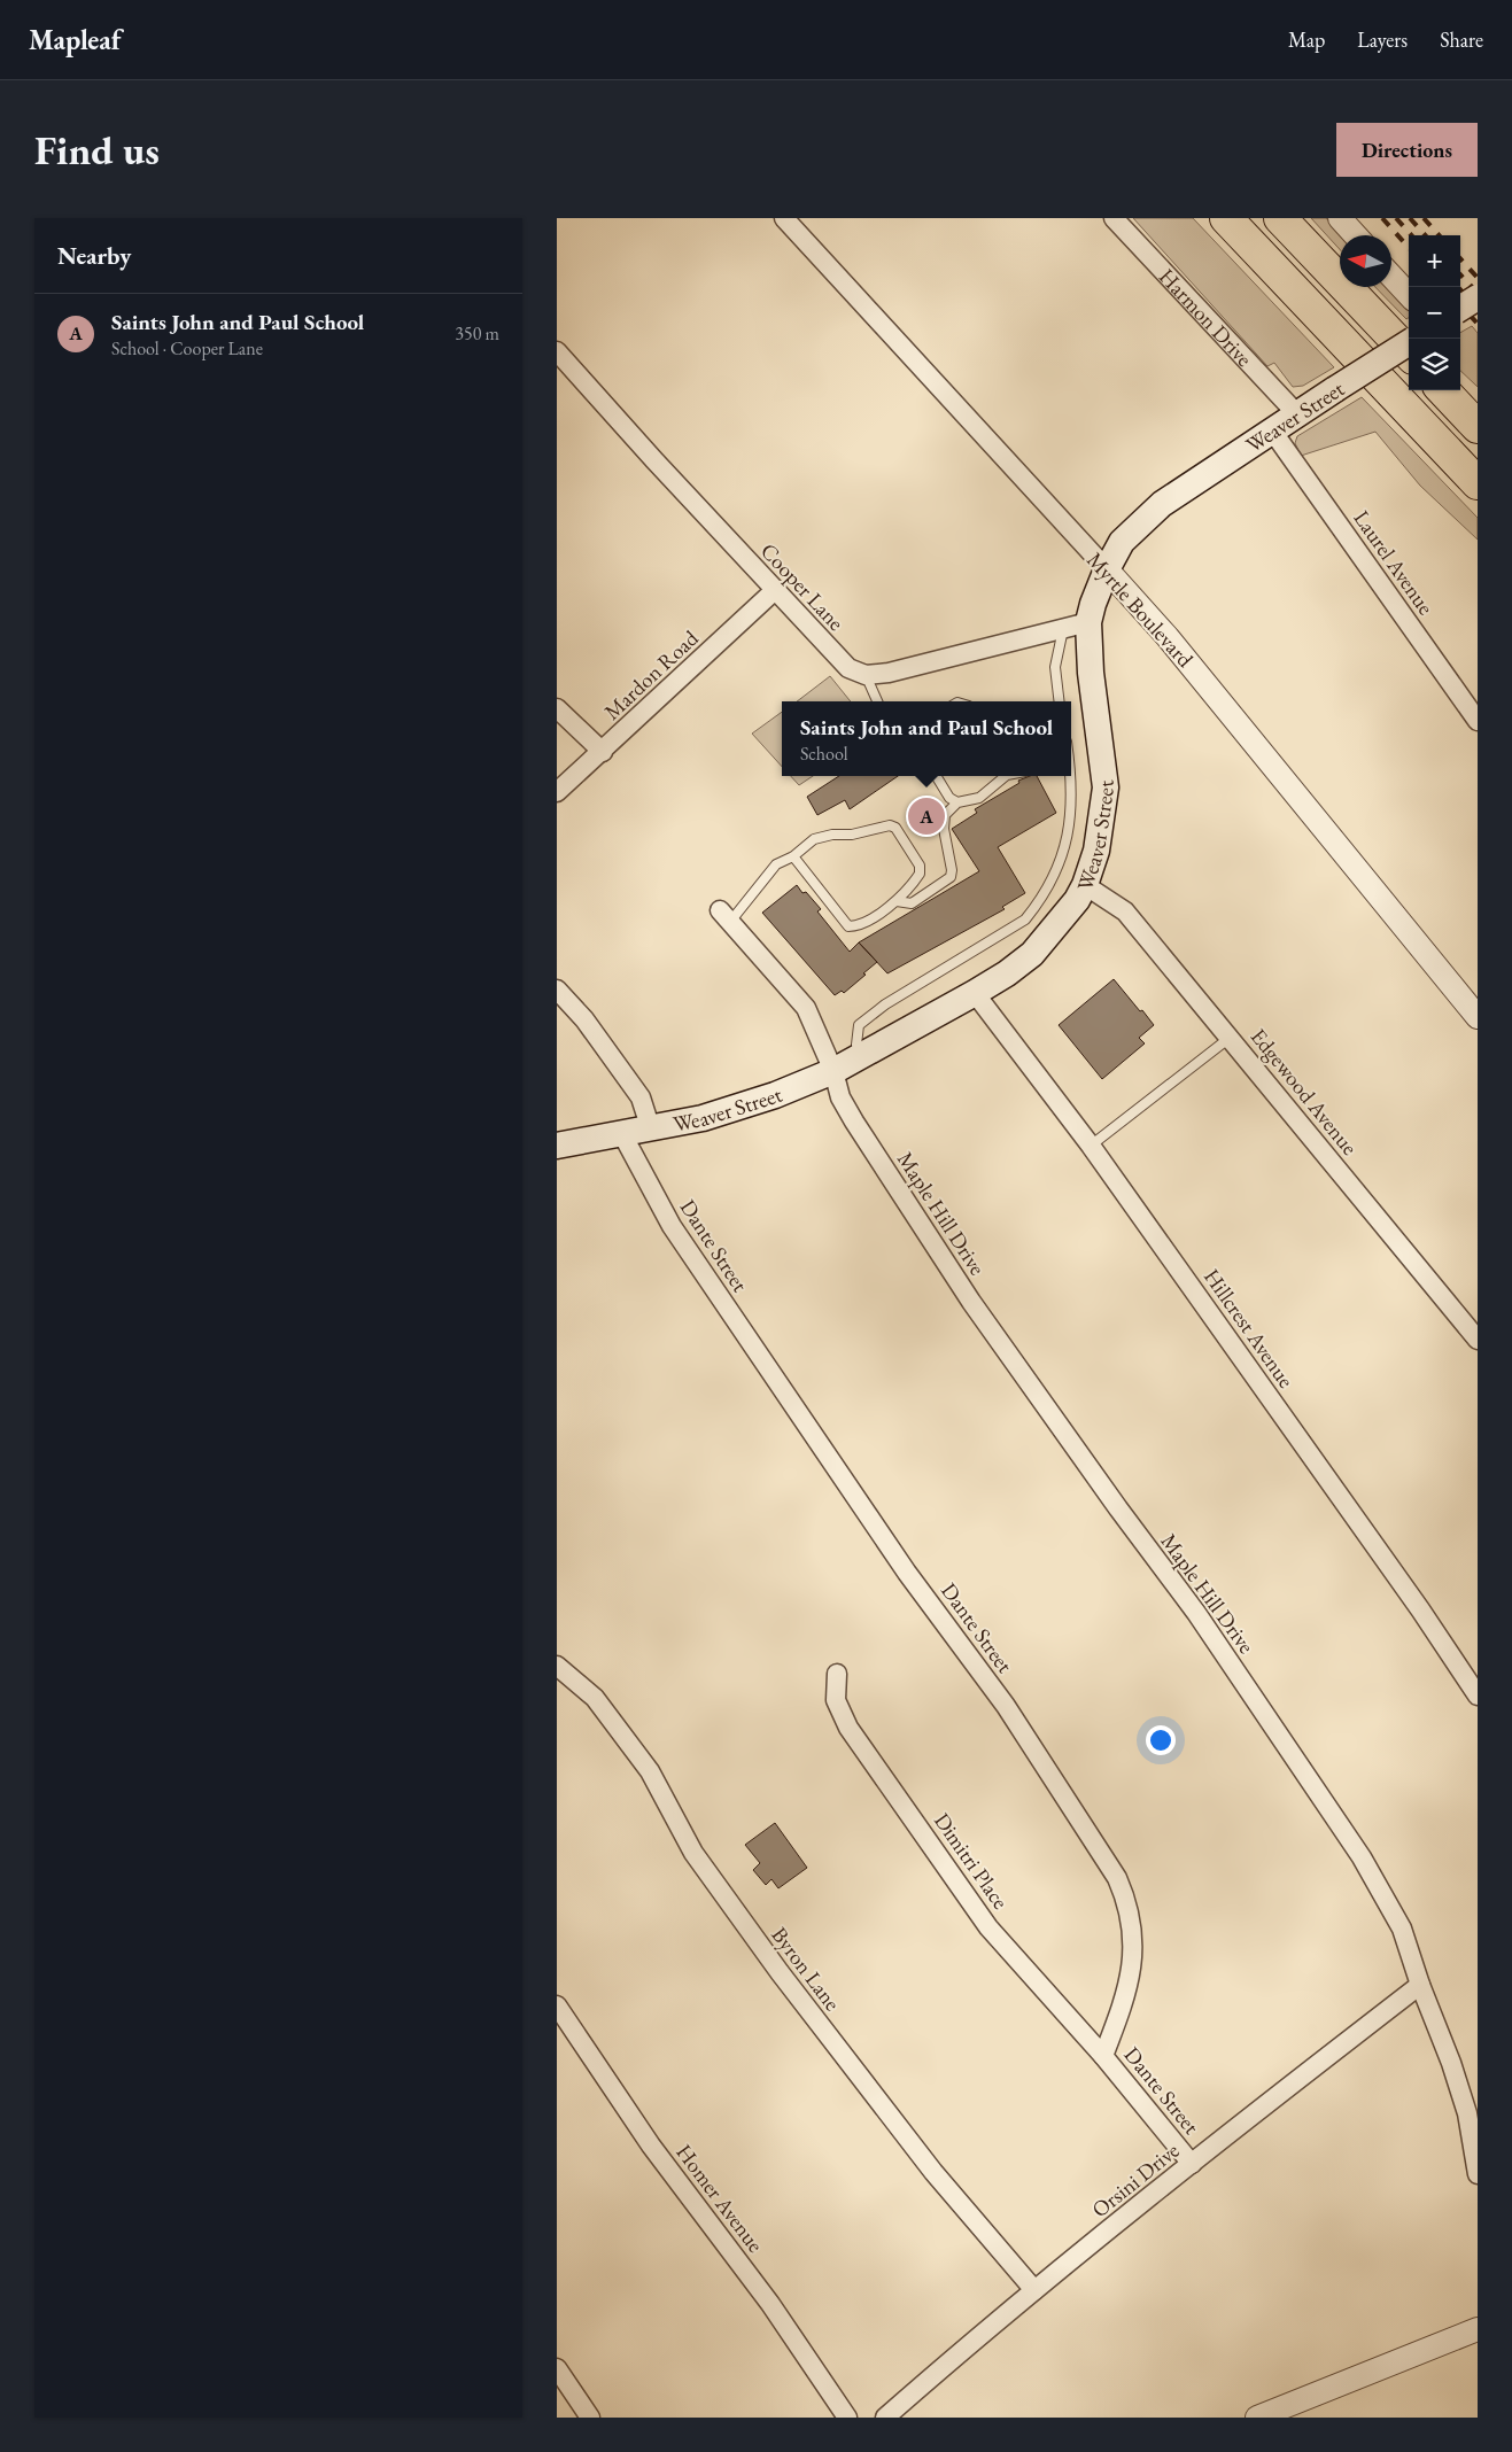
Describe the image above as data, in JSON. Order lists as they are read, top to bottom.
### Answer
{
  "streets": {
    "main road": ["Weaver Street"],
    "street": [
      "Harmon Drive",
      "Laurel Avenue",
      "Cooper Lane",
      "Myrtle Boulevard",
      "Mardon Road",
      "Edgewood Avenue",
      "Maple Hill Drive",
      "Dante Street",
      "Hillcrest Avenue",
      "Dimitri Place",
      "Byron Lane",
      "Orsini Drive",
      "Homer Avenue"
    ]
  },
  "crossings": [
    ["Harmon Drive", "Weaver Street"],
    ["Weaver Street", "Laurel Avenue"],
    ["Weaver Street", "Myrtle Boulevard"],
    ["Weaver Street", "Edgewood Avenue"],
    ["Weaver Street", "Maple Hill Drive"],
    ["Weaver Street", "Dante Street"],
    ["Weaver Street", "Hillcrest Avenue"],
    ["Cooper Lane", "Mardon Road"],
    ["Maple Hill Drive", "Orsini Drive"],
    ["Dante Street", "Dimitri Place"],
    ["Dante Street", "Orsini Drive"],
    ["Byron Lane", "Orsini Drive"]
  ],
  "north": "left",
  "page": {
    "header": "Mapleaf",
    "nav": ["Map", "Layers", "Share"],
    "buttons": "Directions",
    "title": "Find us",
    "heading": "Nearby",
    "map_buttons": ["+", "−"],
    "list": [
      {
        "mark": "A",
        "name": "Saints John and Paul School",
        "note": "School · Cooper Lane",
        "value": "350 m"
      }
    ],
    "popup": ["Saints John and Paul School", "School"],
    "pins": "A"
  }
}
